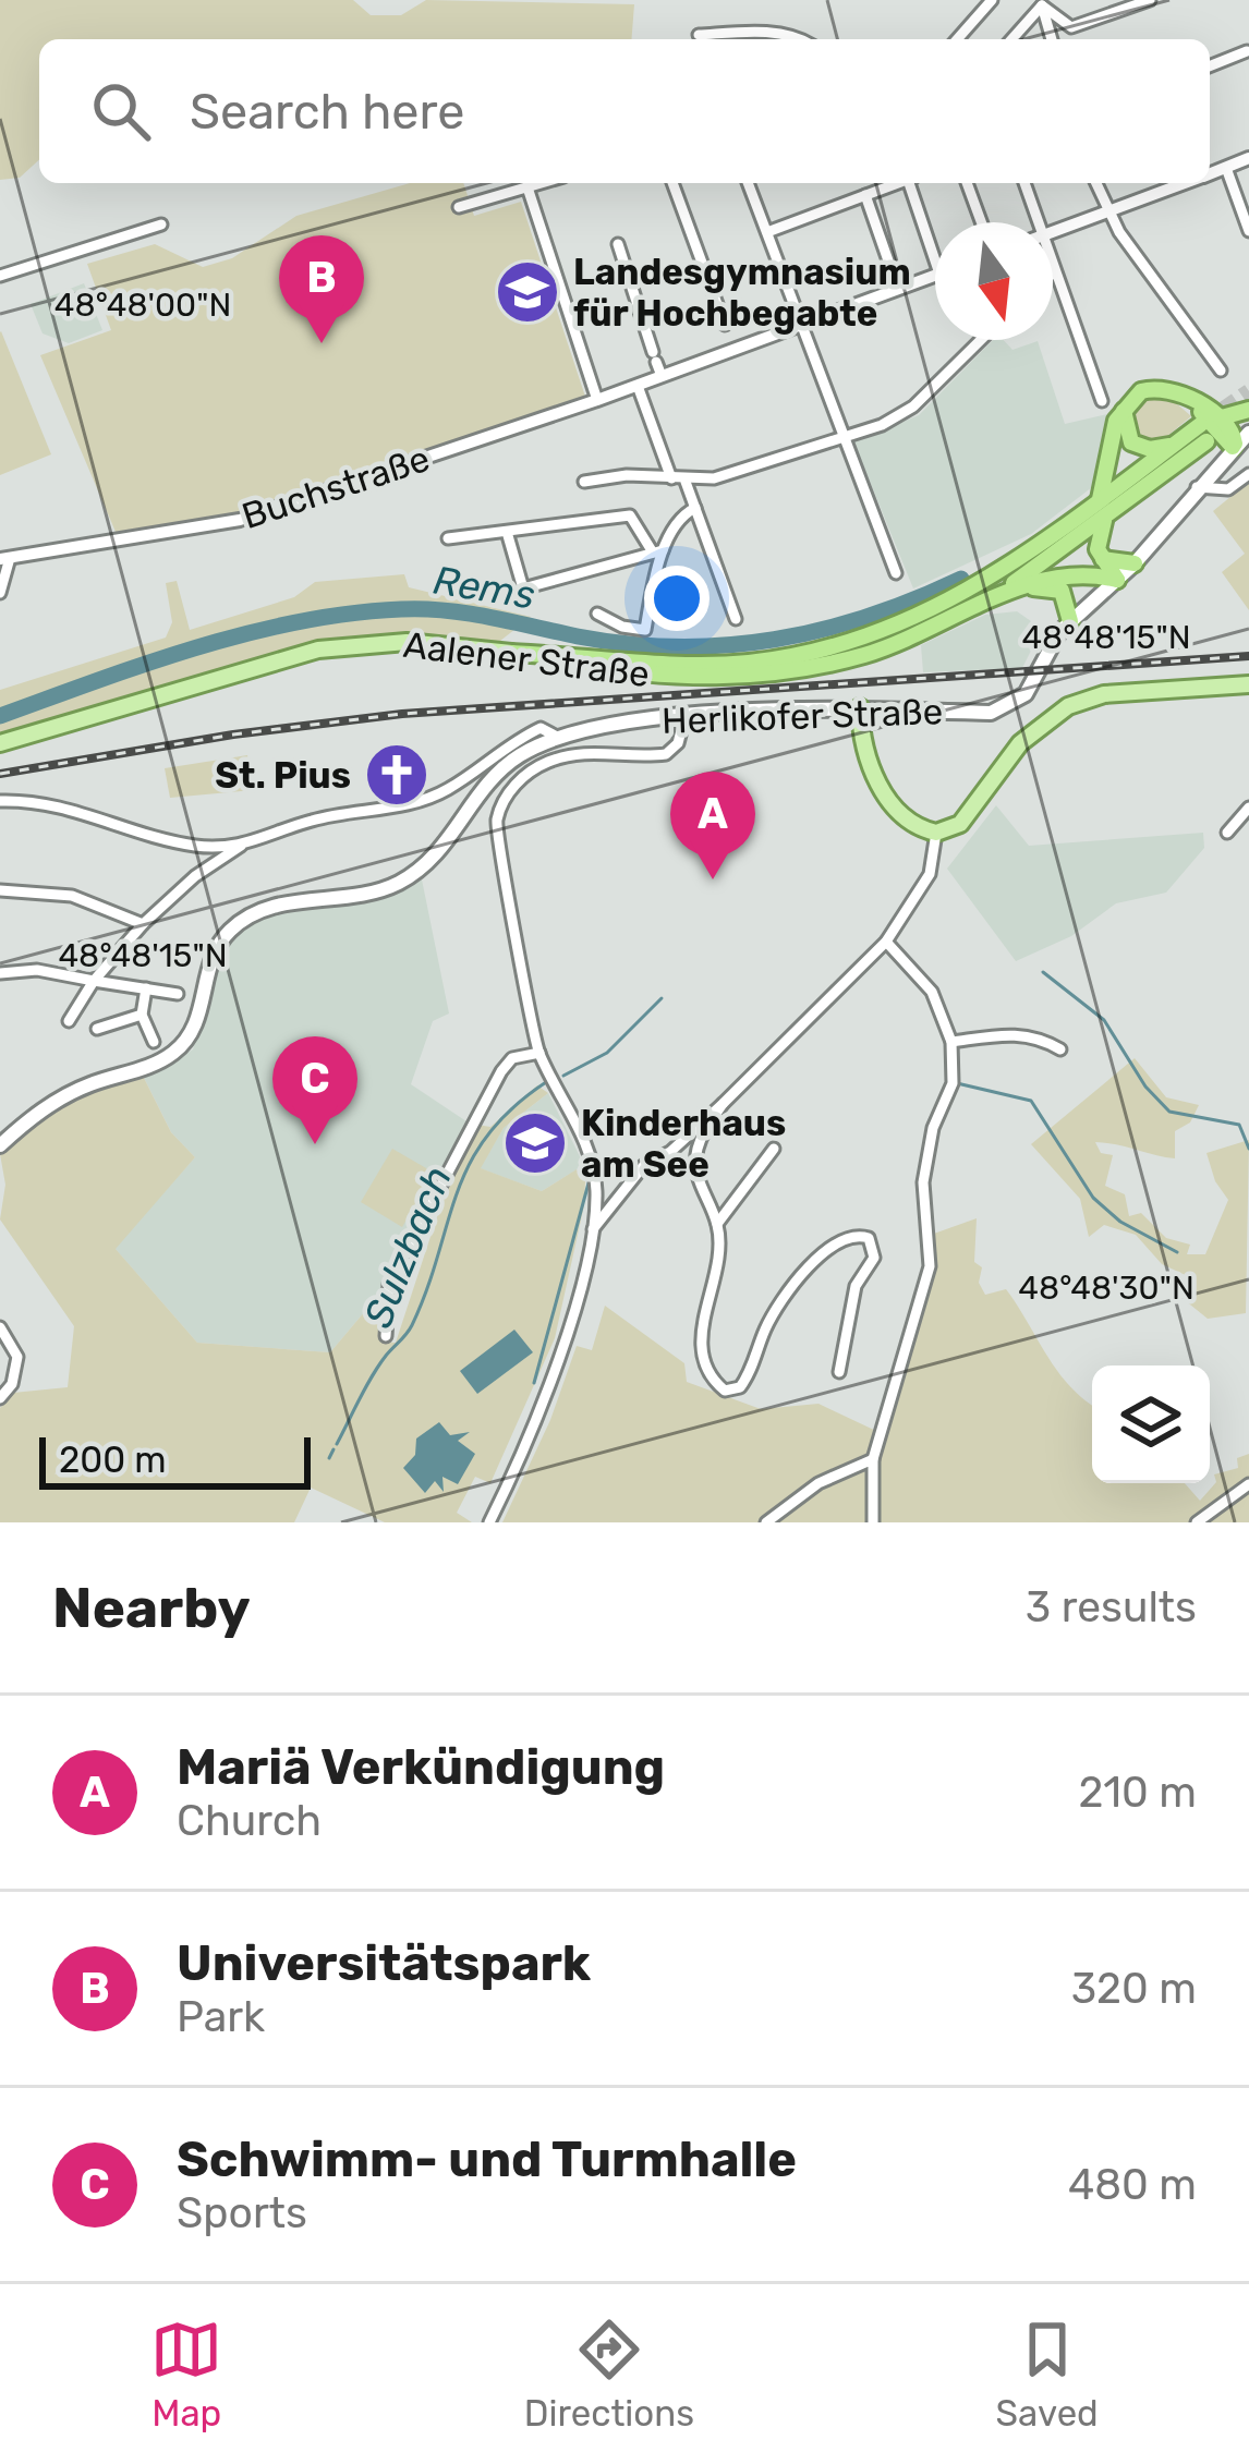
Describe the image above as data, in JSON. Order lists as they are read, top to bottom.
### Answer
{
  "streets": {
    "highway": ["Aalener Straße"],
    "main road": ["Herlikofer Straße"],
    "street": ["Buchstraße"]
  },
  "water": ["Rems", "Sulzbach"],
  "places": {
    "school or university": ["Landesgymnasium für Hochbegabte", "Kinderhaus am See"],
    "church": ["St. Pius"]
  },
  "scale_bar": "200 m",
  "north": "bottom",
  "page": {
    "search": "Search here",
    "pins": ["B", "A", "C"],
    "scale": "200 m",
    "heading": ["Nearby", "3 results"],
    "list": [
      {
        "mark": "A",
        "name": "Mariä Verkündigung",
        "note": "Church",
        "value": "210 m"
      },
      {
        "mark": "B",
        "name": "Universitätspark",
        "note": "Park",
        "value": "320 m"
      },
      {
        "mark": "C",
        "name": "Schwimm- und Turmhalle",
        "note": "Sports",
        "value": "480 m"
      }
    ],
    "nav": ["Map", "Directions", "Saved"]
  },
  "coordinates": ["48°48'00\"N", "48°48'15\"N", "48°48'30\"N"]
}
